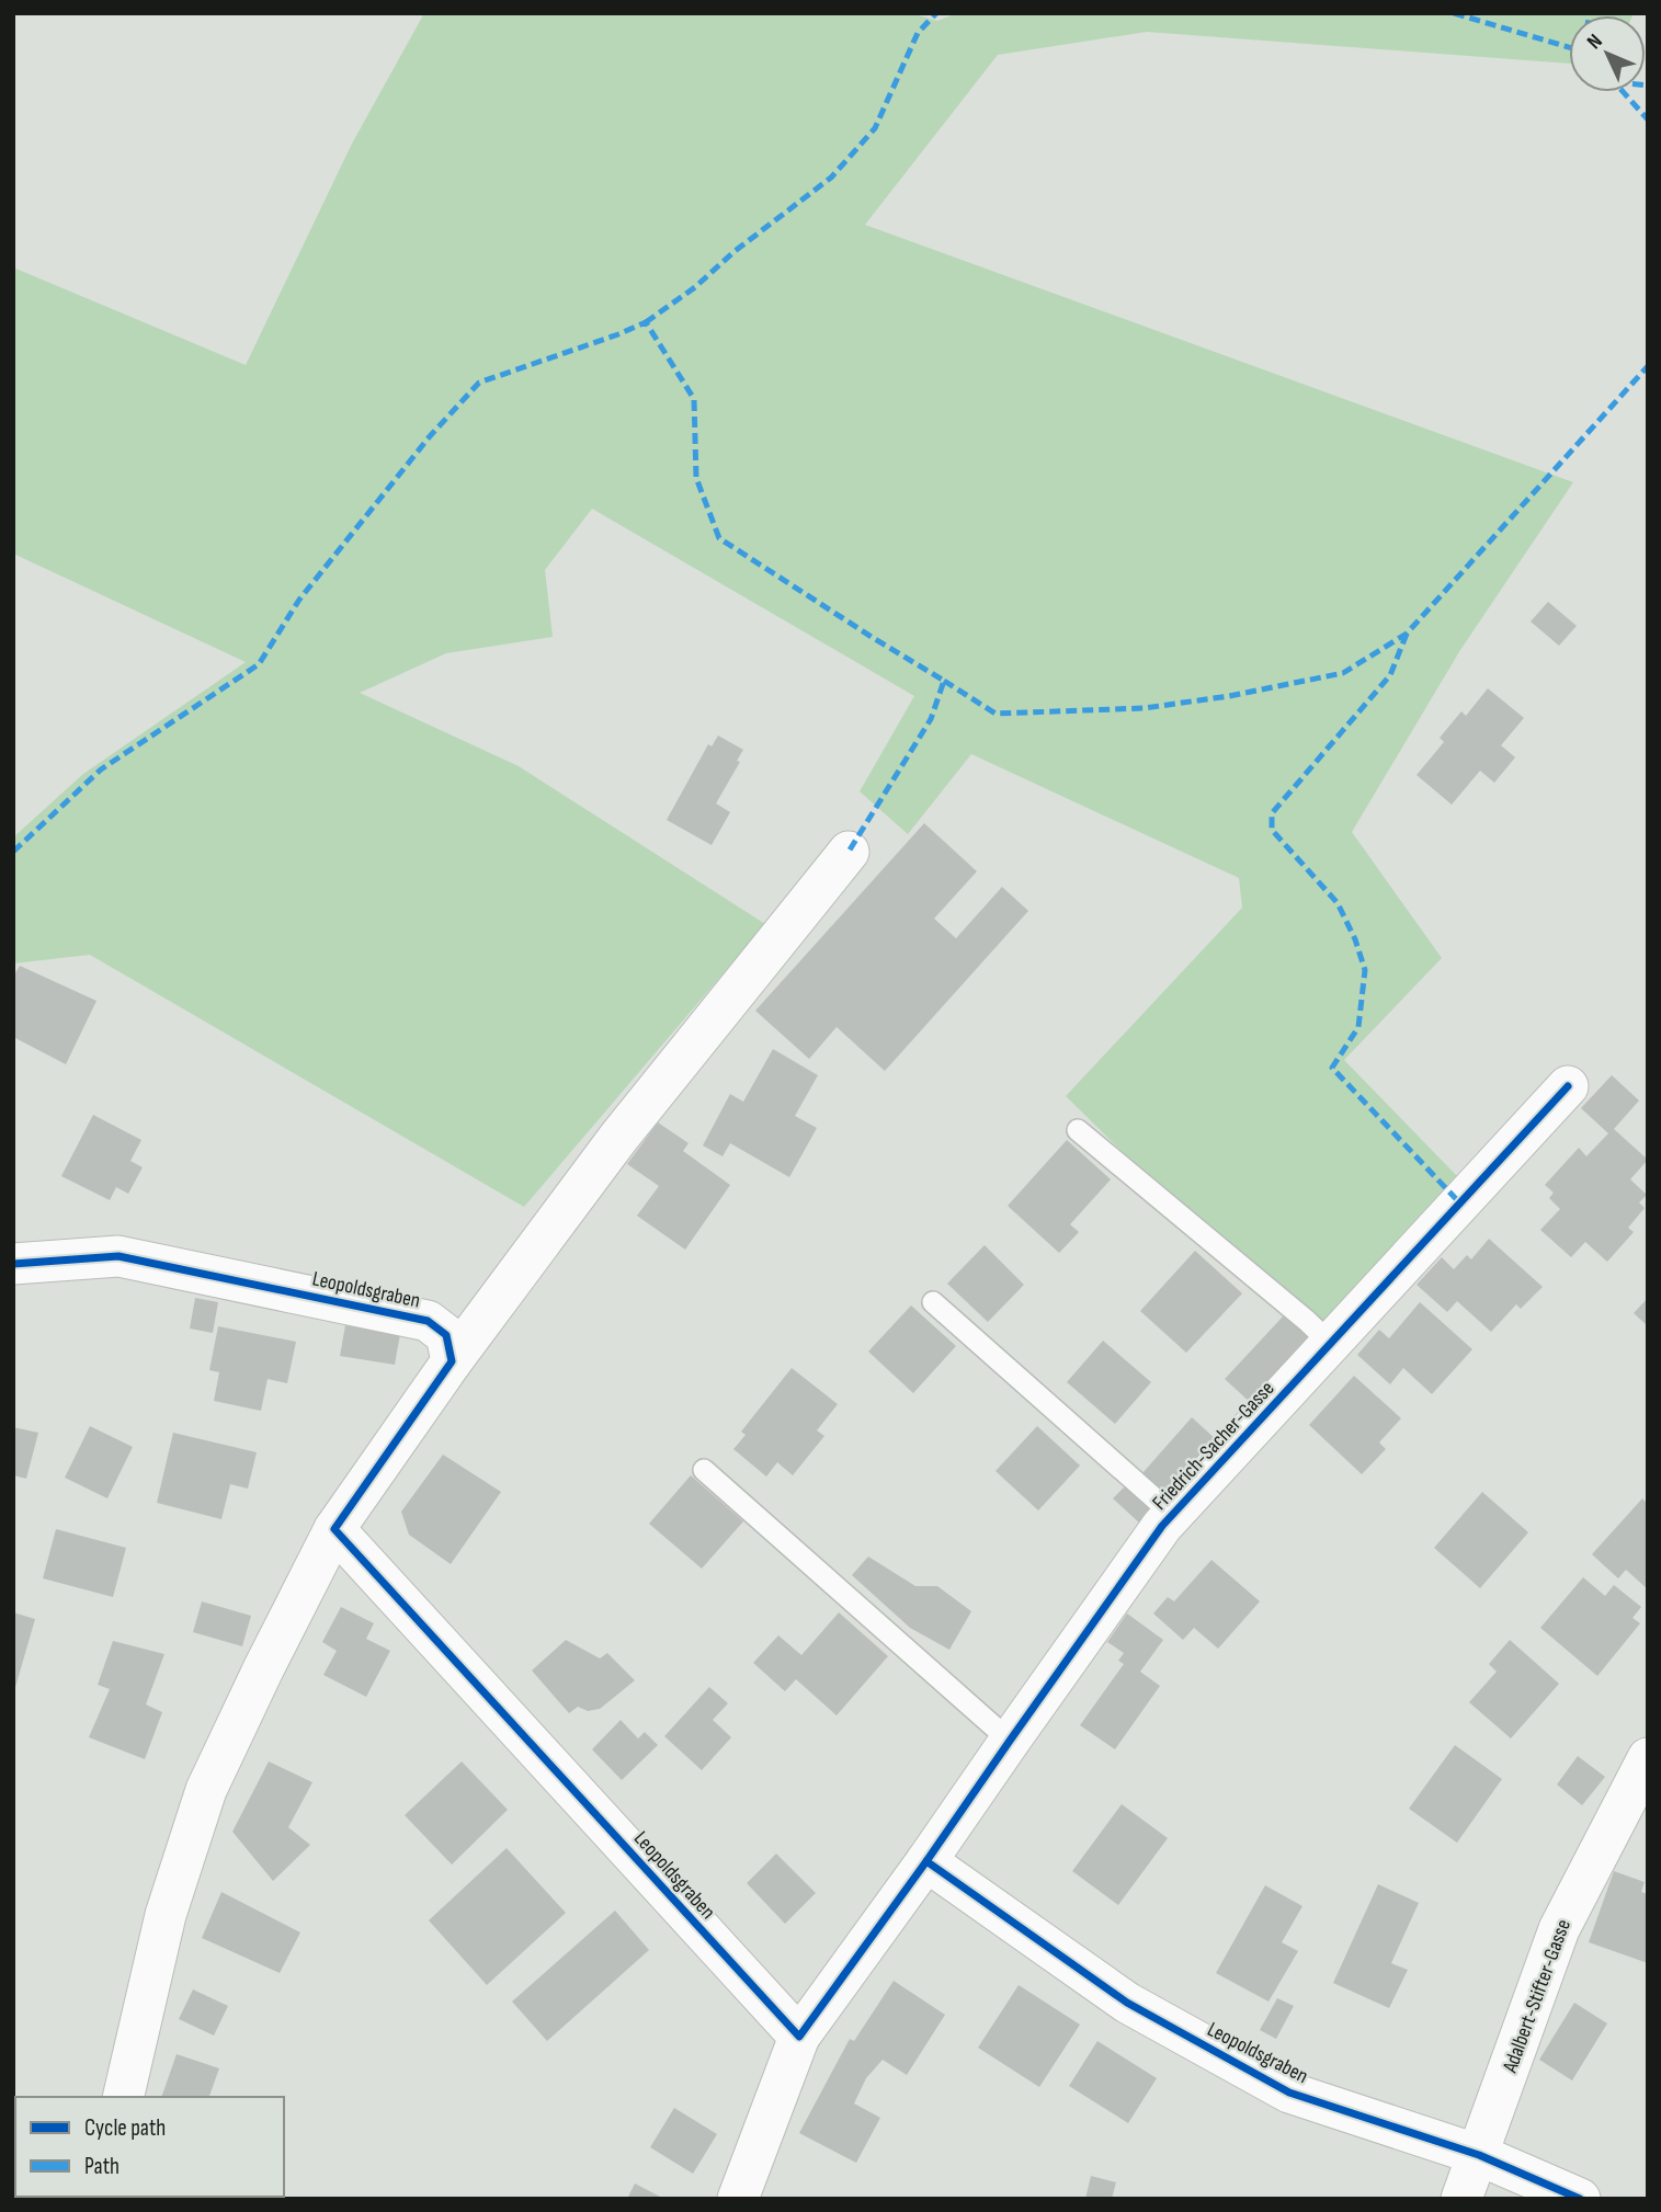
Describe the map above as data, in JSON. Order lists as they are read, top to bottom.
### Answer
{
  "streets": {
    "street": ["Leopoldsgraben", "Friedrich-Sacher-Gasse", "Adalbert-Stifter-Gasse"]
  },
  "crossings": [
    ["Leopoldsgraben", "Friedrich-Sacher-Gasse"],
    ["Leopoldsgraben", "Adalbert-Stifter-Gasse"]
  ],
  "legend": ["Cycle path", "Path"],
  "north": "top left"
}
